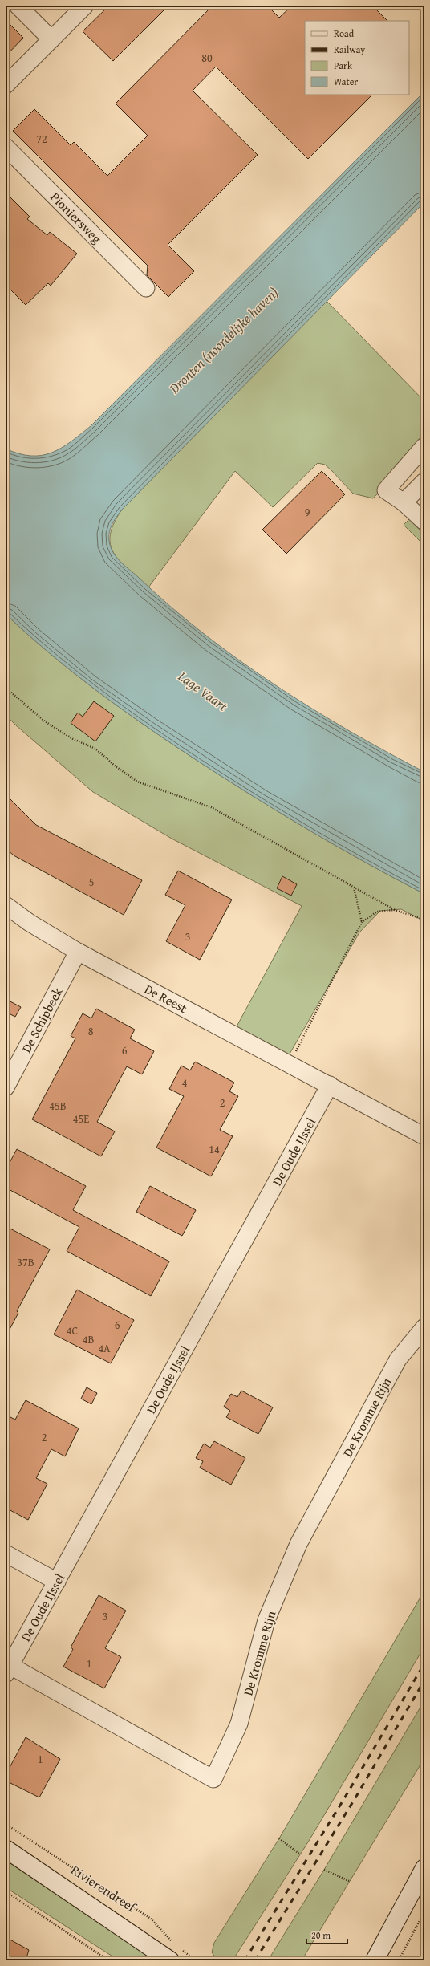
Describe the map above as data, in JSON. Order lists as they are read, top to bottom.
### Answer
{
  "streets": {
    "main road": ["Rivierendreef"],
    "street": [
      "Pioniersweg",
      "De Reest",
      "De Schipbeek",
      "De Oude IJssel",
      "De Kromme Rijn"
    ]
  },
  "crossings": [
    ["De Reest", "De Schipbeek"],
    ["De Reest", "De Oude IJssel"],
    ["De Oude IJssel", "De Kromme Rijn"]
  ],
  "water": ["Dronten (noordelijke haven)", "Lage Vaart"],
  "house_numbers": [
    "80",
    "72",
    "9",
    "5",
    "3",
    "8",
    "6",
    "4",
    "2",
    "45B",
    "45E",
    "14",
    "37B",
    "6",
    "4C",
    "4B",
    "4A",
    "2",
    "3",
    "1",
    "1"
  ],
  "legend": [
    "Road",
    "Railway",
    "Park",
    "Water"
  ],
  "scale_bar": "20 m"
}
